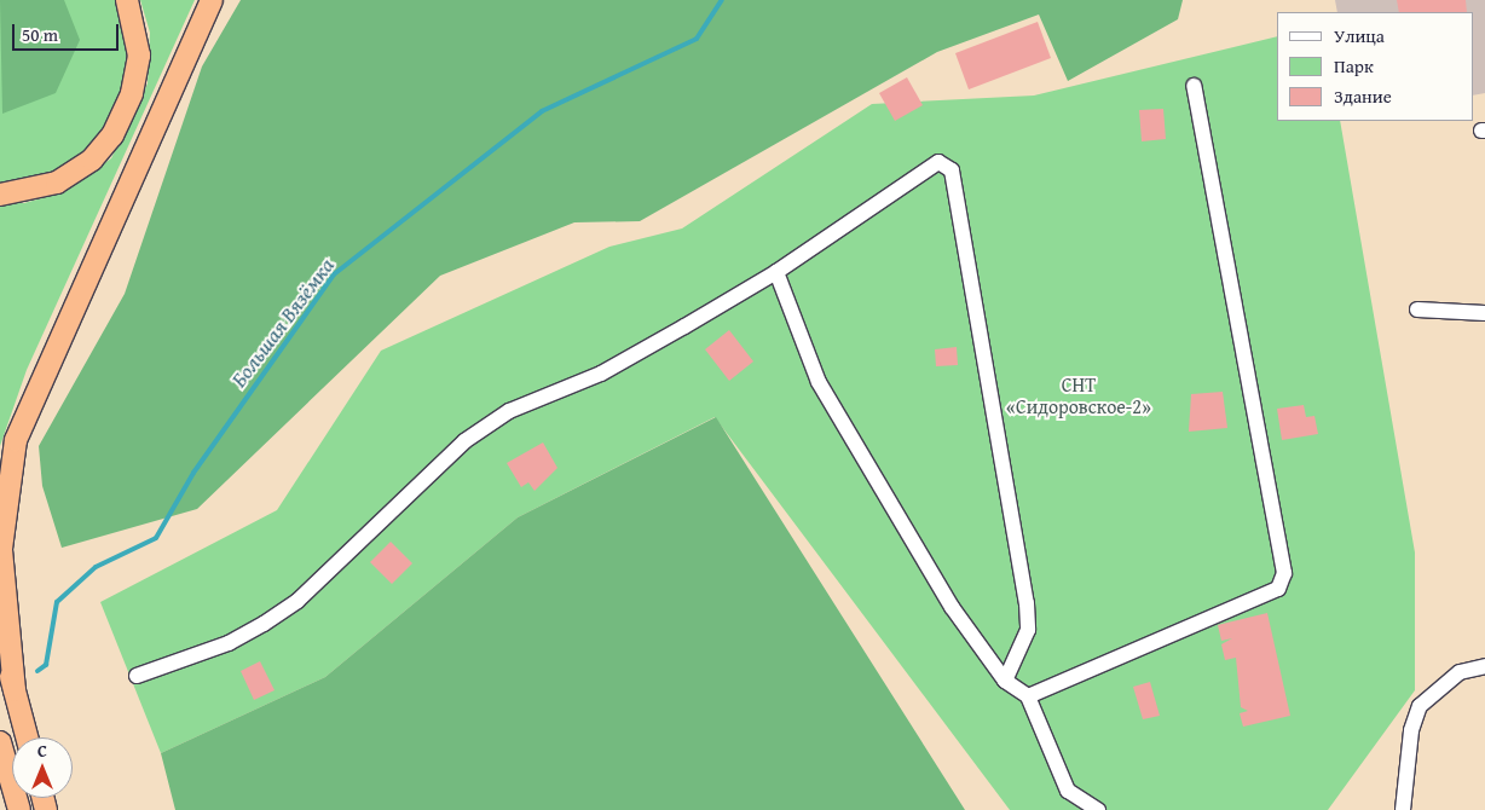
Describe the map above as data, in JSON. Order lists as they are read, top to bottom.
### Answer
{
  "water": ["Большая Вязёмка"],
  "parks": ["СНТ «Сидоровское-2»"],
  "legend": ["Улица", "Парк", "Здание"],
  "scale_bar": "50 m",
  "north": "top"
}
